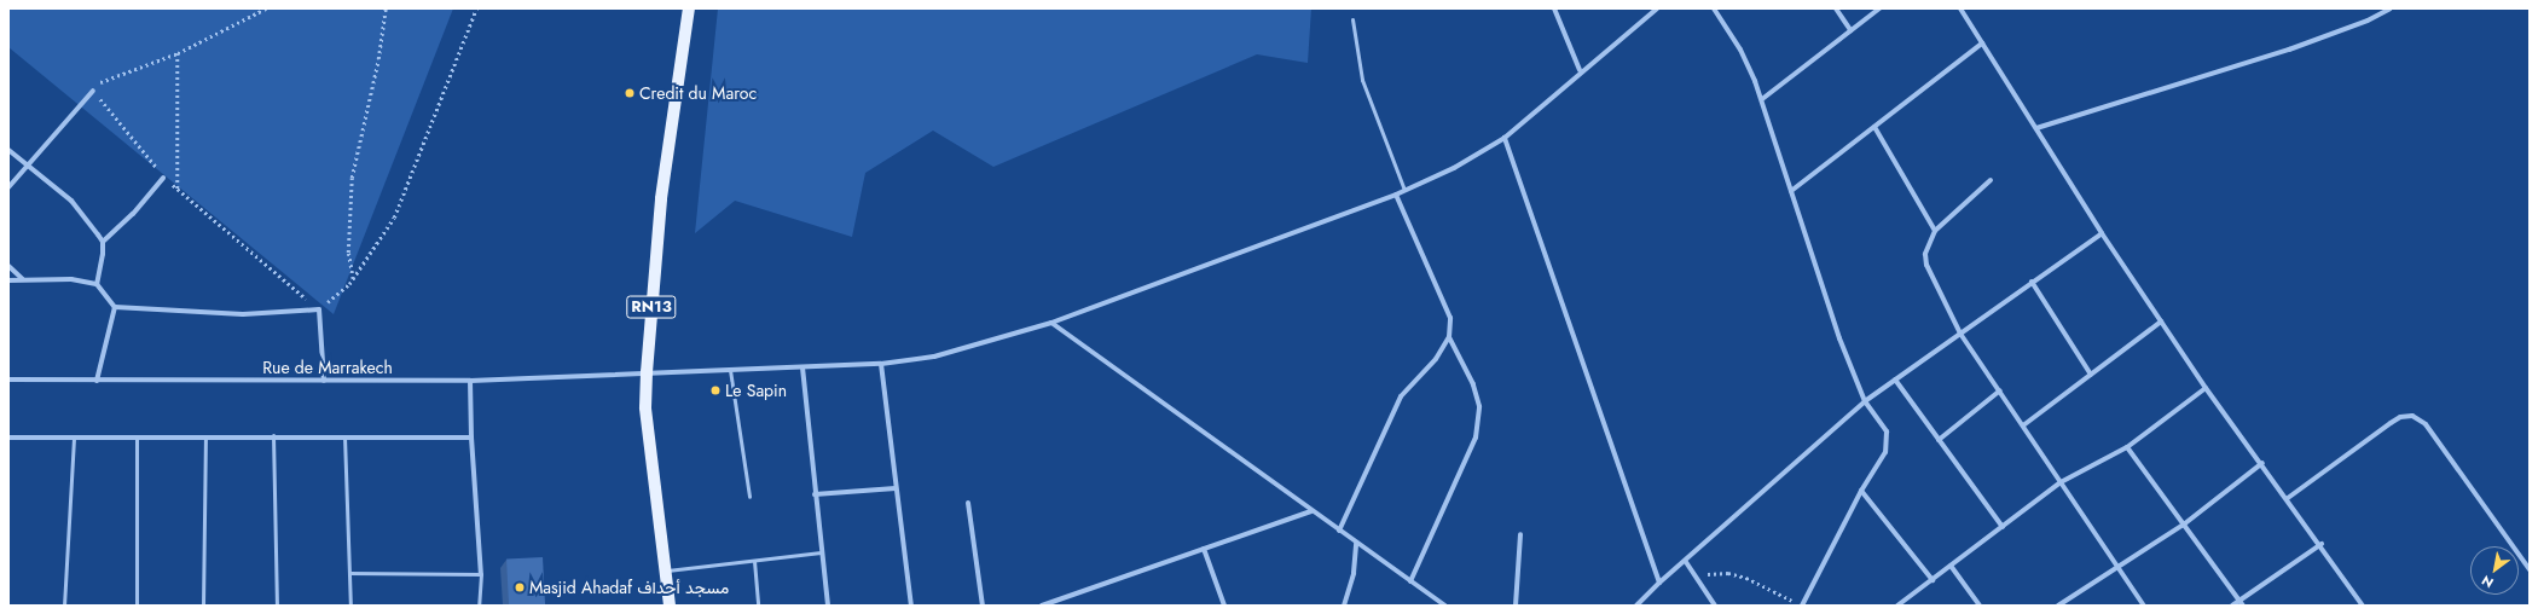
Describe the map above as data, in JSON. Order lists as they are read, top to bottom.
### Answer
{
  "streets": {
    "main road": ["RN13"],
    "street": ["Rue de Marrakech"]
  },
  "crossings": [
    ["RN13", "Rue de Marrakech"]
  ],
  "places": ["Credit du Maroc", "Le Sapin", "Masjid Ahadaf مسجد أحداف"],
  "north": "bottom left"
}
